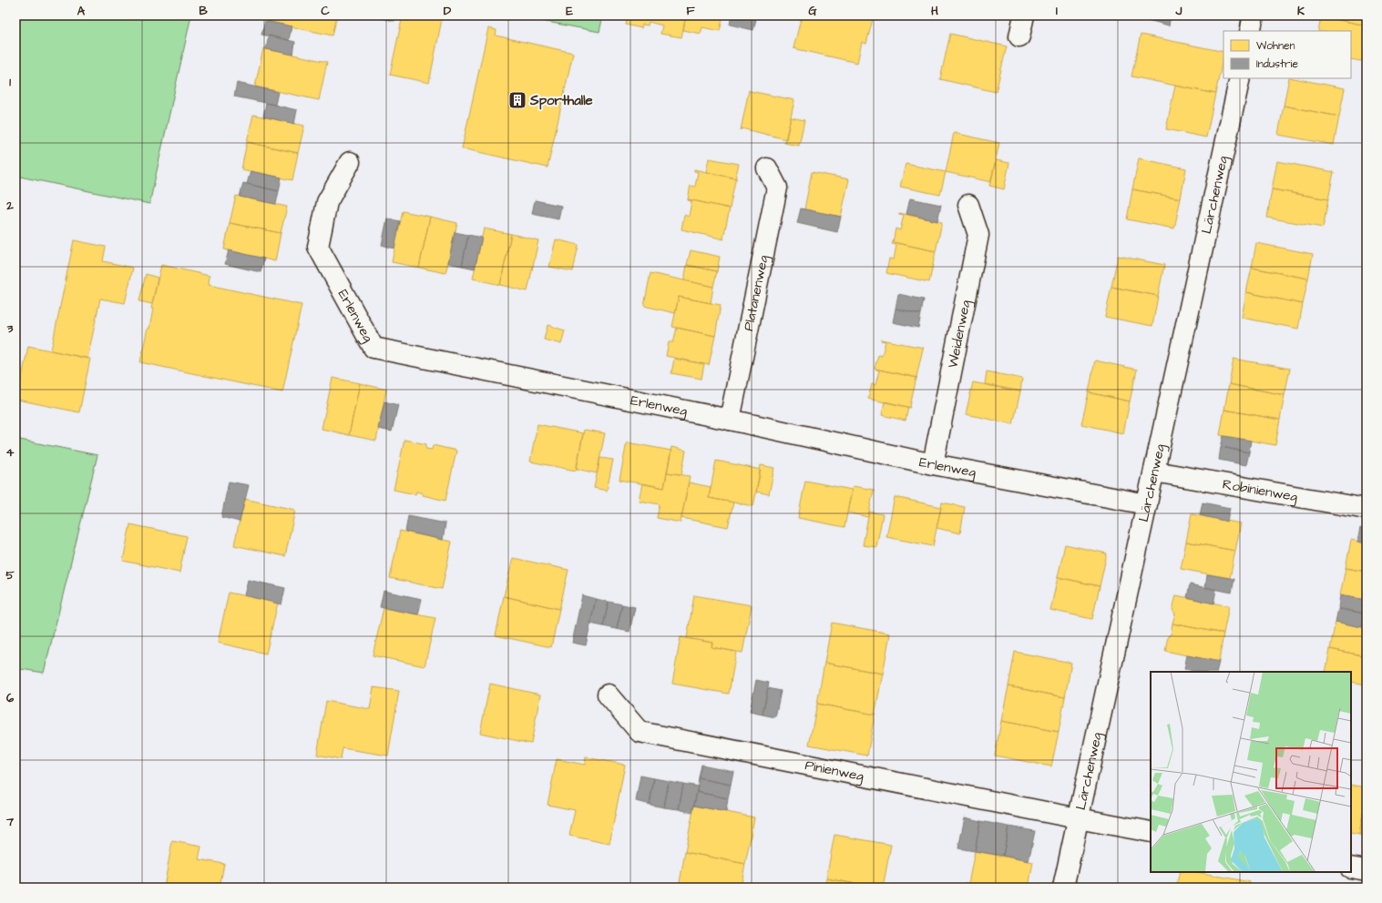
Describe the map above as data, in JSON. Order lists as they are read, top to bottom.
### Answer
{
  "streets": {
    "street": [
      "Lärchenweg",
      "Platanenweg",
      "Erlenweg",
      "Weidenweg",
      "Robinienweg",
      "Pinienweg"
    ]
  },
  "crossings": [
    ["Lärchenweg", "Erlenweg"],
    ["Lärchenweg", "Robinienweg"],
    ["Lärchenweg", "Pinienweg"],
    ["Platanenweg", "Erlenweg"],
    ["Erlenweg", "Weidenweg"]
  ],
  "places": {
    "building": ["Sporthalle"]
  },
  "legend": ["Wohnen", "Industrie"],
  "grid": {
    "columns": [
      "A",
      "B",
      "C",
      "D",
      "E",
      "F",
      "G",
      "H",
      "I",
      "J",
      "K"
    ],
    "rows": [
      "1",
      "2",
      "3",
      "4",
      "5",
      "6",
      "7"
    ]
  }
}
